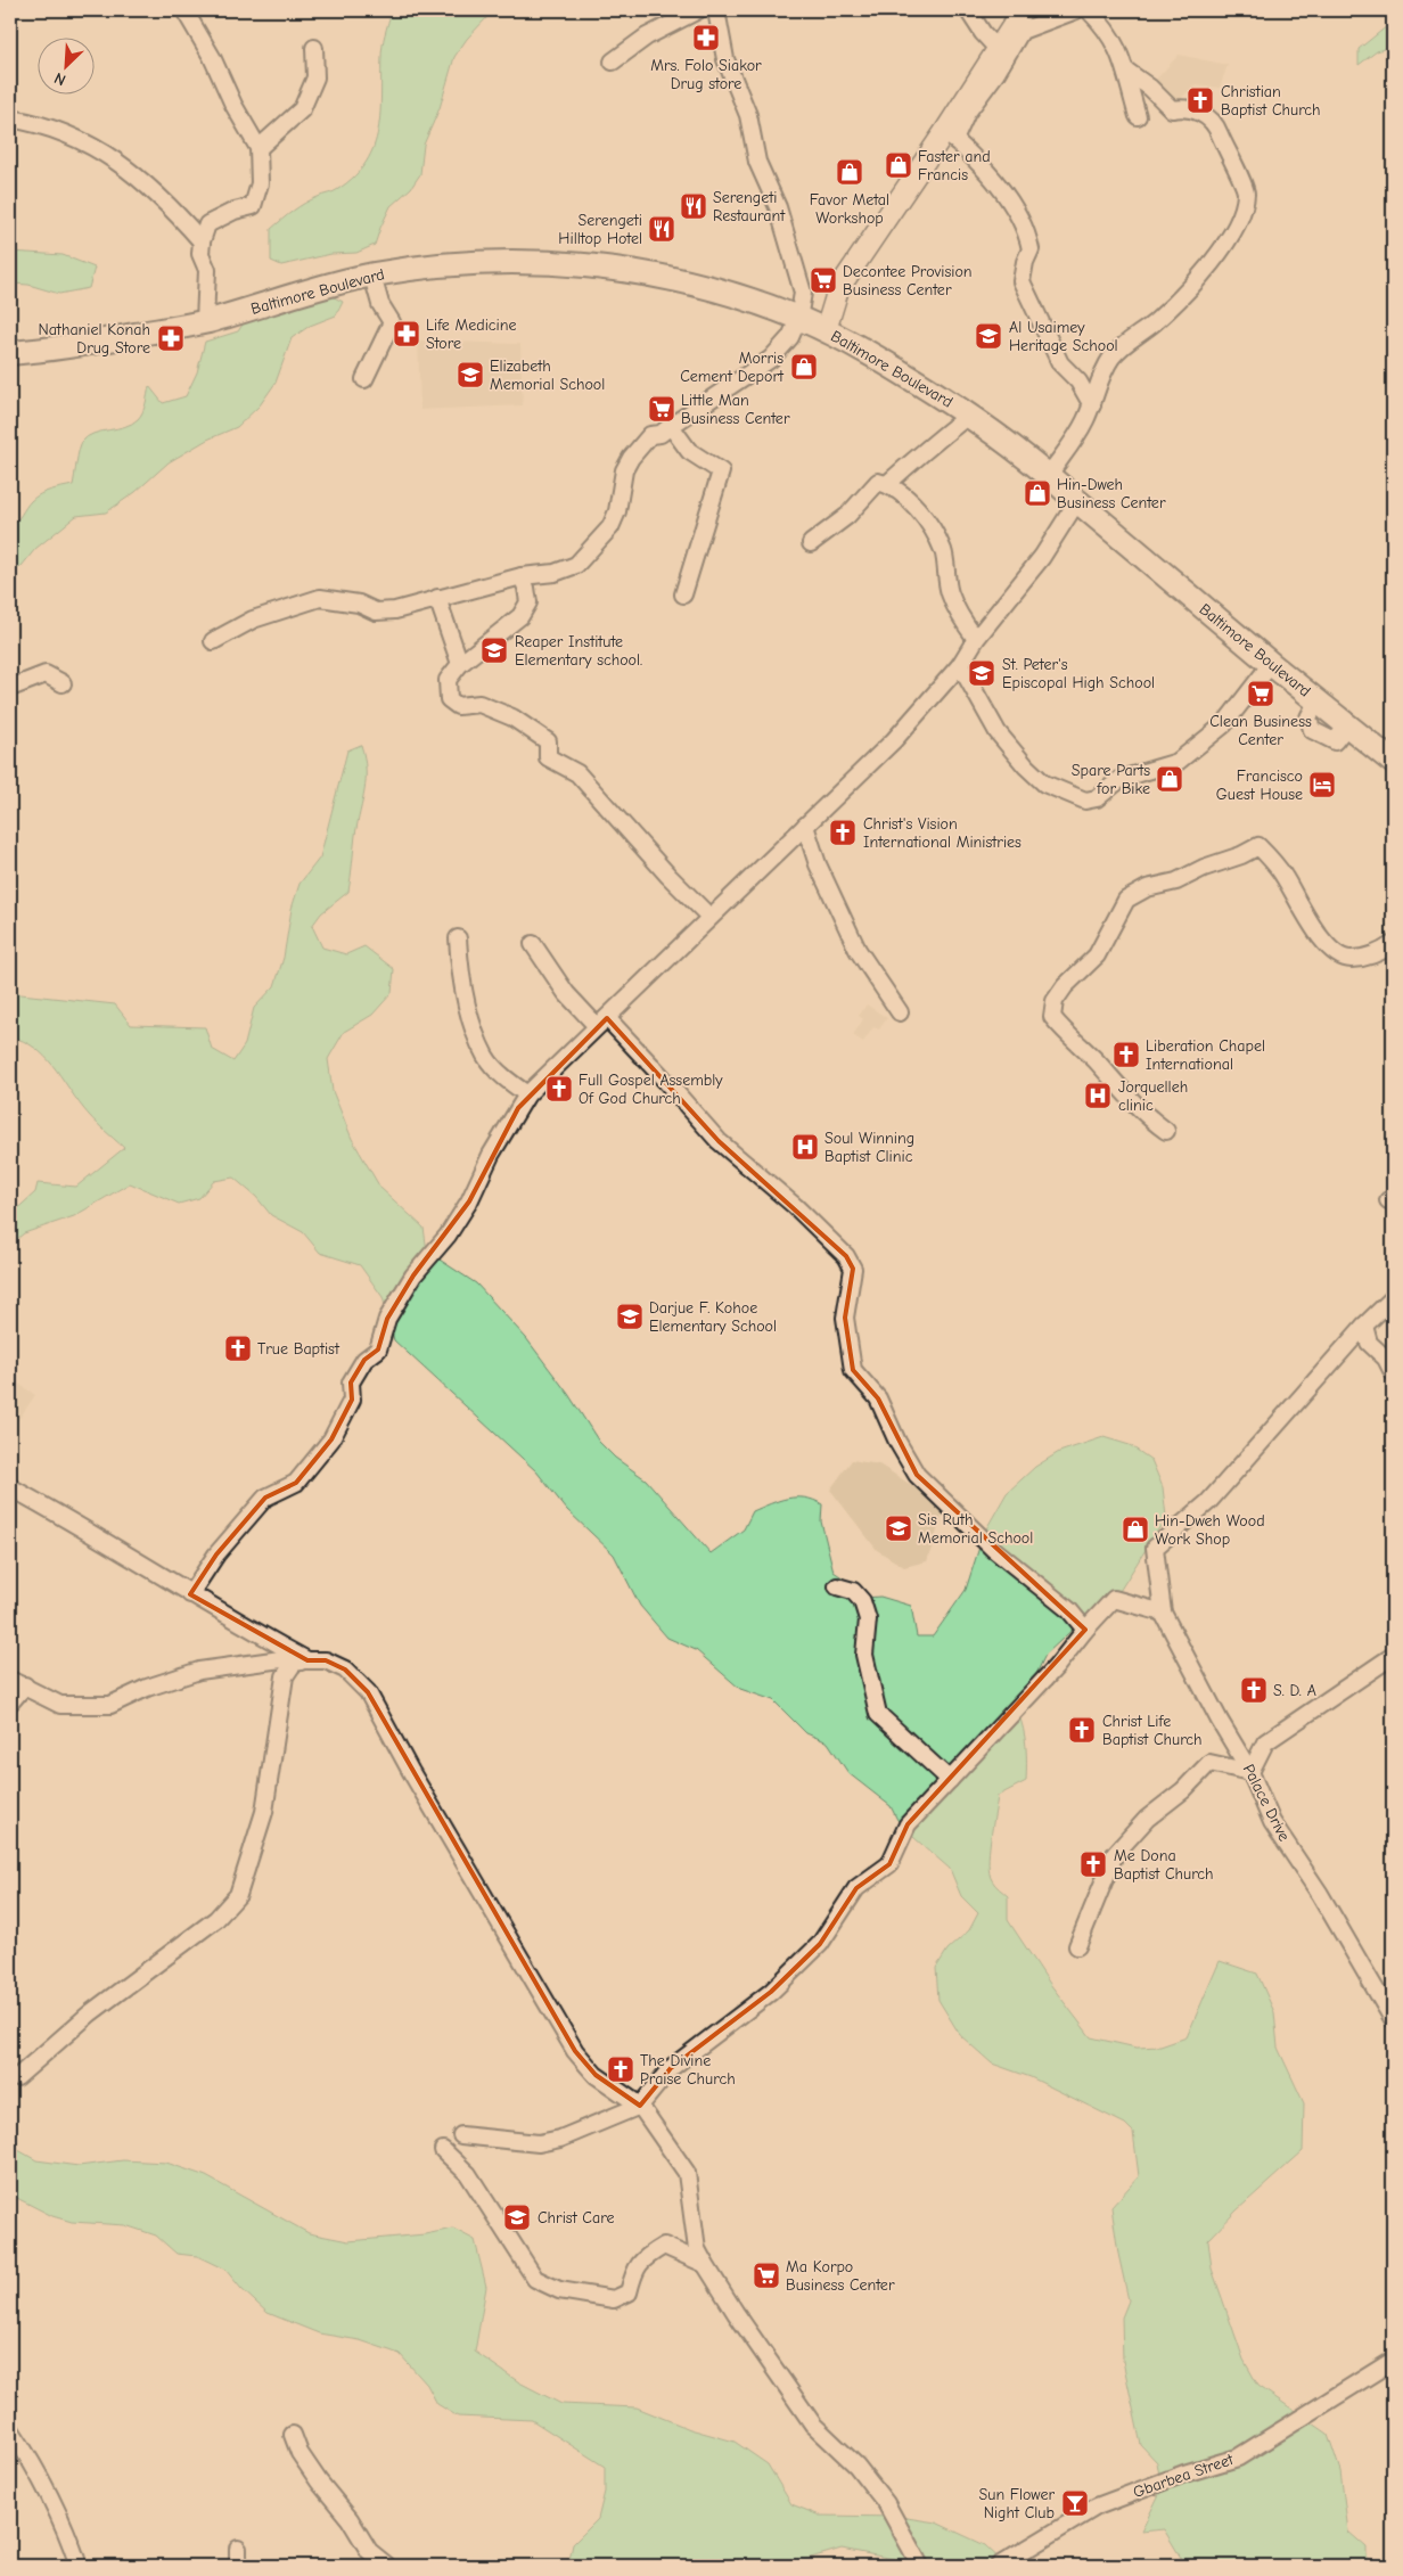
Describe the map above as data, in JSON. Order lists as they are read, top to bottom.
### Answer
{
  "streets": {
    "highway": ["Baltimore Boulevard"],
    "street": ["Palace Drive", "Gbarbea Street"]
  },
  "places": {
    "pharmacy": ["Mrs. Folo Siakor Drug store", "Life Medicine Store", "Nathaniel Konah Drug Store"],
    "church": [
      "Christian Baptist Church",
      "Christ's Vision International Ministries",
      "Liberation Chapel International",
      "Full Gospel Assembly Of God Church",
      "True Baptist",
      "S. D. A",
      "Christ Life Baptist Church",
      "Me Dona Baptist Church",
      "The Divine Praise Church"
    ],
    "shop": [
      "Faster and Francis",
      "Favor Metal Workshop",
      "Morris Cement Deport",
      "Hin-Dweh Business Center",
      "Spare Parts for Bike",
      "Hin-Dweh Wood Work Shop"
    ],
    "restaurant": ["Serengeti Restaurant", "Serengeti Hilltop Hotel"],
    "supermarket": [
      "Decontee Provision Business Center",
      "Little Man Business Center",
      "Clean Business Center",
      "Ma Korpo Business Center"
    ],
    "school or university": [
      "Al Usaimey Heritage School",
      "Elizabeth Memorial School",
      "Reaper Institute Elementary school.",
      "St. Peter's Episcopal High School",
      "Darjue F. Kohoe Elementary School",
      "Sis Ruth Memorial School",
      "Christ Care"
    ],
    "hotel": ["Francisco Guest House"],
    "hospital": ["Jorquelleh clinic", "Soul Winning Baptist Clinic"],
    "bar": ["Sun Flower Night Club"]
  },
  "north": "bottom left"
}
